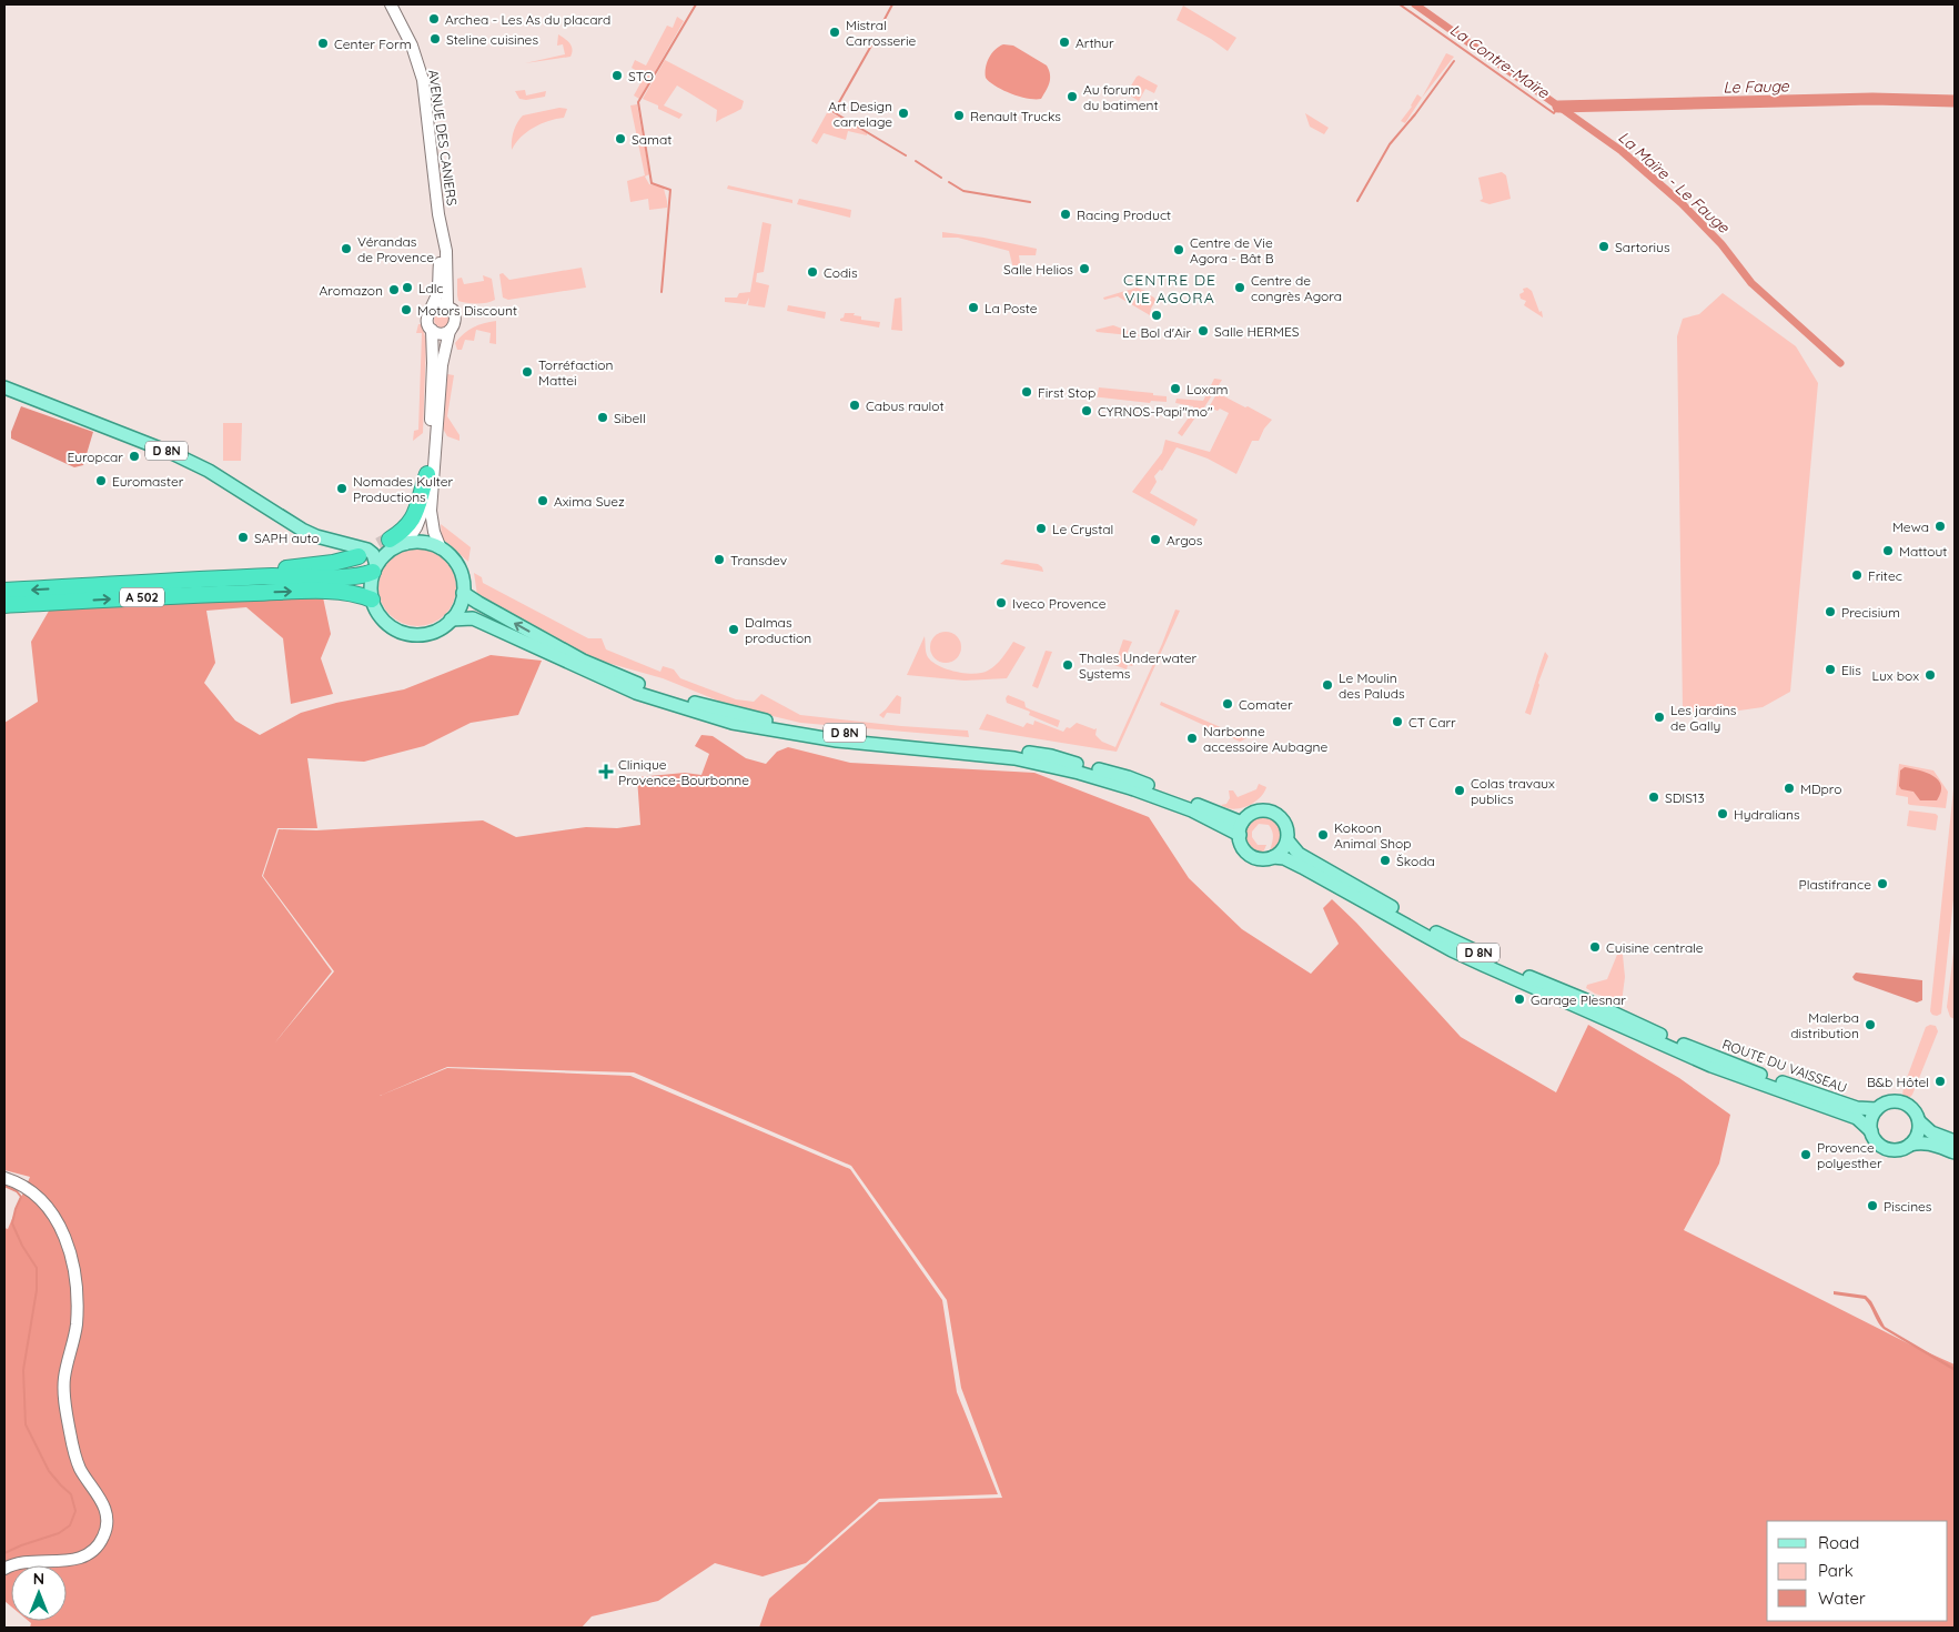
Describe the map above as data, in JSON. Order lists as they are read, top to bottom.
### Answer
{
  "streets": {
    "highway": ["A 502"],
    "main road": ["D 8N", "ROUTE DU VAISSEAU"],
    "street": ["AVENUE DES CANIERS"]
  },
  "crossings": [
    ["D 8N", "A 502"],
    ["D 8N", "ROUTE DU VAISSEAU"]
  ],
  "districts": ["CENTRE DE VIE AGORA"],
  "water": ["La Contre-Maïre", "Le Fauge", "La Maïre - Le Fauge"],
  "places": {
    "other": [
      "Archea - Les As du placard",
      "Mistral Carrosserie",
      "Steline cuisines",
      "Arthur",
      "Center Form",
      "STO",
      "Au forum du batiment",
      "Art Design carrelage",
      "Renault Trucks",
      "Samat",
      "Racing Product",
      "Sartorius",
      "Vérandas de Provence",
      "Centre de Vie Agora - Bât B",
      "Salle Helios",
      "Codis",
      "Ldlc",
      "Centre de congrès Agora",
      "Aromazon",
      "La Poste",
      "Motors Discount",
      "Le Bol d'Air",
      "Salle HERMES",
      "Torréfaction Mattei",
      "Loxam",
      "First Stop",
      "Cabus raulot",
      "CYRNOS-Papi\"mo\"",
      "Sibell",
      "Europcar",
      "Euromaster",
      "Nomades Kulter Productions",
      "Axima Suez",
      "Mewa",
      "Le Crystal",
      "SAPH auto",
      "Argos",
      "Mattout",
      "Transdev",
      "Fritec",
      "Iveco Provence",
      "Precisium",
      "Dalmas production",
      "Thales Underwater Systems",
      "Elis",
      "Lux box",
      "Le Moulin des Paluds",
      "Comater",
      "Les jardins de Gally",
      "CT Carr",
      "Narbonne accessoire Aubagne",
      "MDpro",
      "Colas travaux publics",
      "SDIS13",
      "Hydralians",
      "Kokoon Animal Shop",
      "Škoda",
      "Plastifrance",
      "Cuisine centrale",
      "Garage Plesnar",
      "Malerba distribution",
      "B&b Hôtel",
      "Provence polyesther",
      "Piscines"
    ],
    "health": ["Clinique Provence-Bourbonne"]
  },
  "legend": ["Road", "Park", "Water"],
  "north": "top"
}
